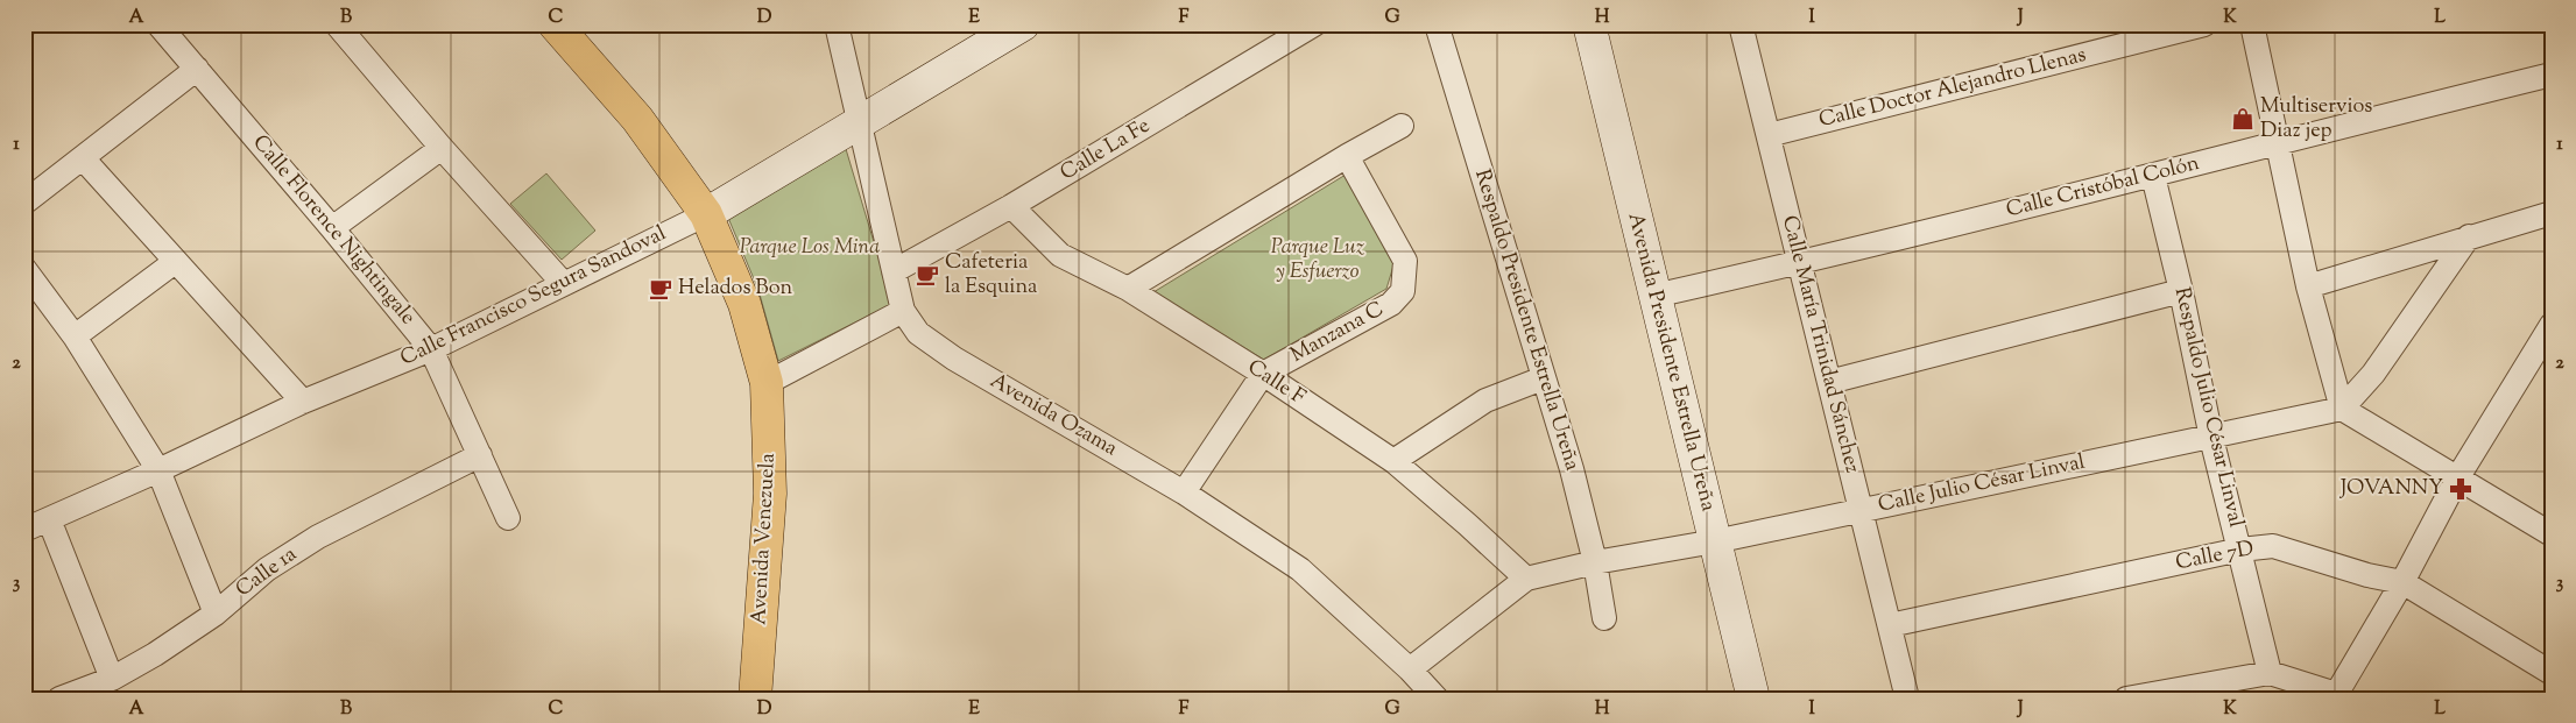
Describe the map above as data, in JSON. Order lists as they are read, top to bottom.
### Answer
{
  "streets": {
    "main road": ["Calle Francisco Segura Sandoval", "Avenida Presidente Estrella Ureña", "Avenida Venezuela"],
    "street": [
      "Calle Doctor Alejandro Llenas",
      "Calle La Fe",
      "Calle Cristóbal Colón",
      "Calle Florence Nightingale",
      "Respaldo Presidente Estrella Ureña",
      "Manzana C",
      "Calle María Trinidad Sánchez",
      "Calle F",
      "Respaldo Julio César Linval",
      "Avenida Ozama",
      "Calle Julio César Linval",
      "Calle 7D",
      "Calle 1a"
    ]
  },
  "crossings": [
    ["Calle Doctor Alejandro Llenas", "Calle María Trinidad Sánchez"],
    ["Calle La Fe", "Calle F"],
    ["Calle La Fe", "Avenida Ozama"],
    ["Calle Cristóbal Colón", "Calle María Trinidad Sánchez"],
    ["Calle Cristóbal Colón", "Avenida Presidente Estrella Ureña"],
    ["Calle Cristóbal Colón", "Respaldo Julio César Linval"],
    ["Calle Florence Nightingale", "Calle Francisco Segura Sandoval"],
    ["Calle Florence Nightingale", "Calle 1a"],
    ["Calle Francisco Segura Sandoval", "Avenida Ozama"],
    ["Calle Francisco Segura Sandoval", "Avenida Venezuela"],
    ["Respaldo Presidente Estrella Ureña", "Calle Julio César Linval"],
    ["Manzana C", "Calle F"],
    ["Manzana C", "Avenida Ozama"],
    ["Calle María Trinidad Sánchez", "Calle Julio César Linval"],
    ["Calle María Trinidad Sánchez", "Calle 7D"],
    ["Avenida Presidente Estrella Ureña", "Calle Julio César Linval"],
    ["Calle F", "Calle Julio César Linval"],
    ["Respaldo Julio César Linval", "Calle Julio César Linval"],
    ["Respaldo Julio César Linval", "Calle 7D"],
    ["Avenida Ozama", "Calle Julio César Linval"]
  ],
  "parks": ["Parque Los Mina", "Parque Luz y Esfuerzo"],
  "places": {
    "shop": ["Multiservios Diaz jep"],
    "cafe": ["Cafeteria la Esquina", "Helados Bon"],
    "pharmacy": ["JOVANNY"]
  },
  "grid": {
    "columns": [
      "A",
      "B",
      "C",
      "D",
      "E",
      "F",
      "G",
      "H",
      "I",
      "J",
      "K",
      "L"
    ],
    "rows": ["1", "2", "3"]
  }
}
